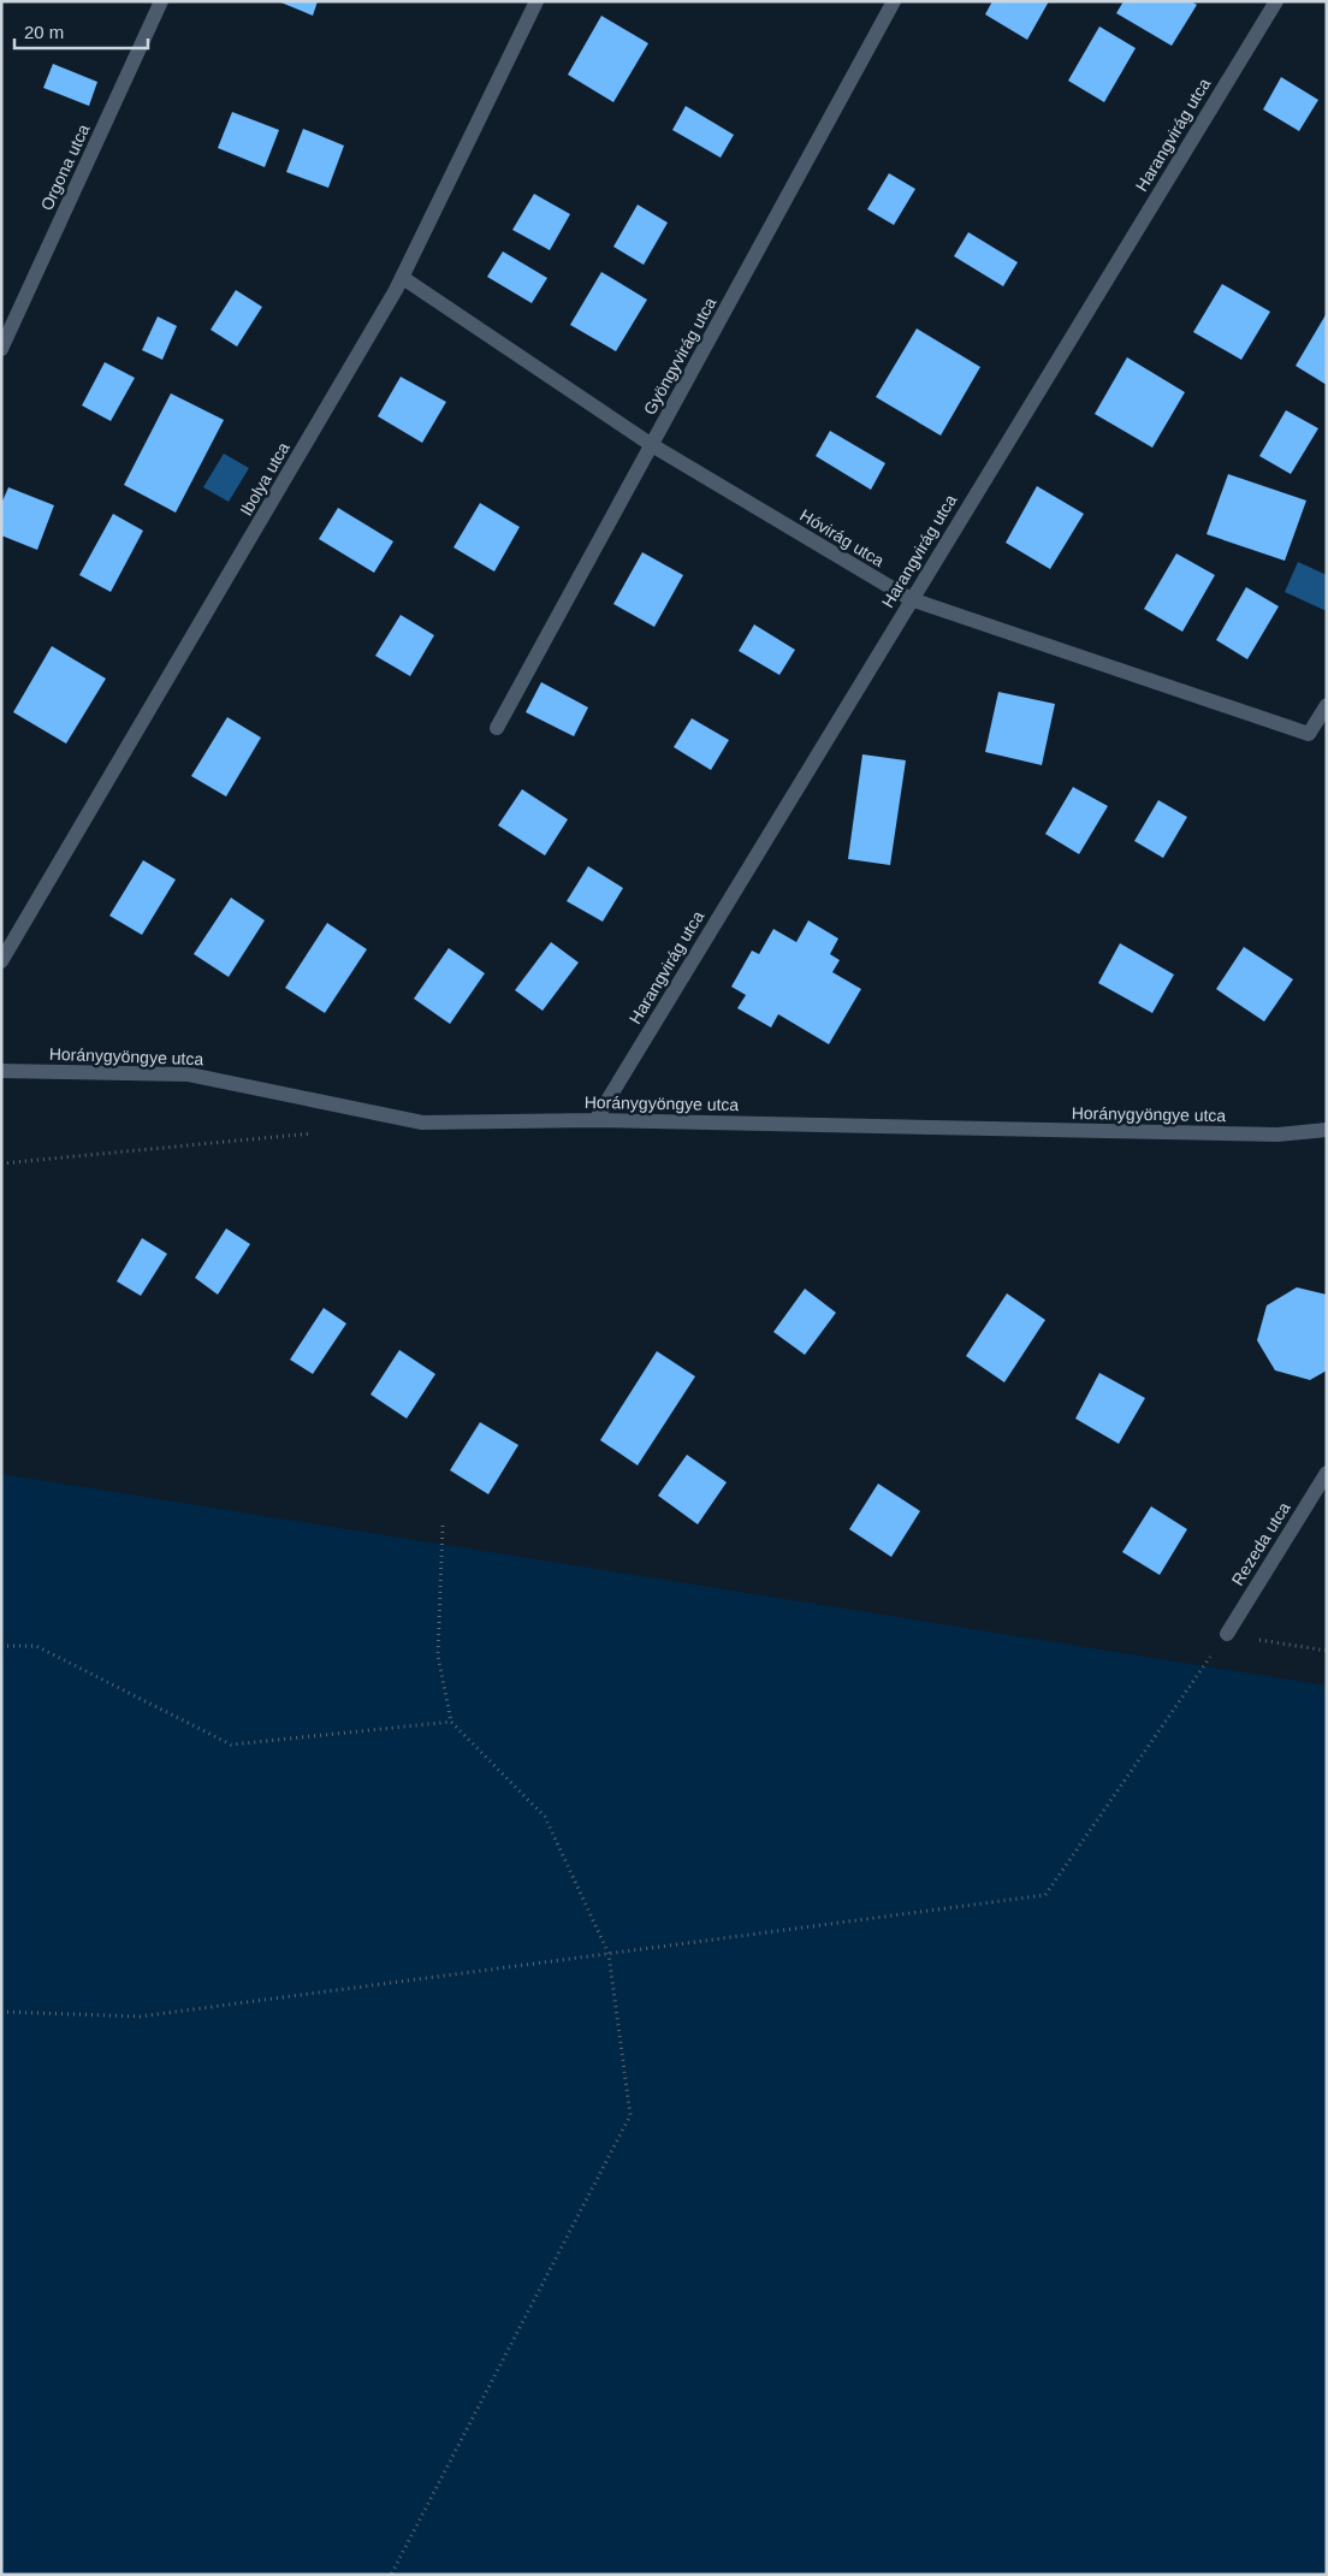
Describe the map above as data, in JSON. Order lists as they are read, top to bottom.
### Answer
{
  "streets": {
    "street": [
      "Harangvirág utca",
      "Orgona utca",
      "Gyöngyvirág utca",
      "Ibolya utca",
      "Hóvirág utca",
      "Horánygyöngye utca",
      "Rezeda utca"
    ]
  },
  "crossings": [
    ["Harangvirág utca", "Hóvirág utca"],
    ["Harangvirág utca", "Horánygyöngye utca"],
    ["Gyöngyvirág utca", "Hóvirág utca"],
    ["Ibolya utca", "Hóvirág utca"]
  ],
  "scale_bar": "20 m"
}
